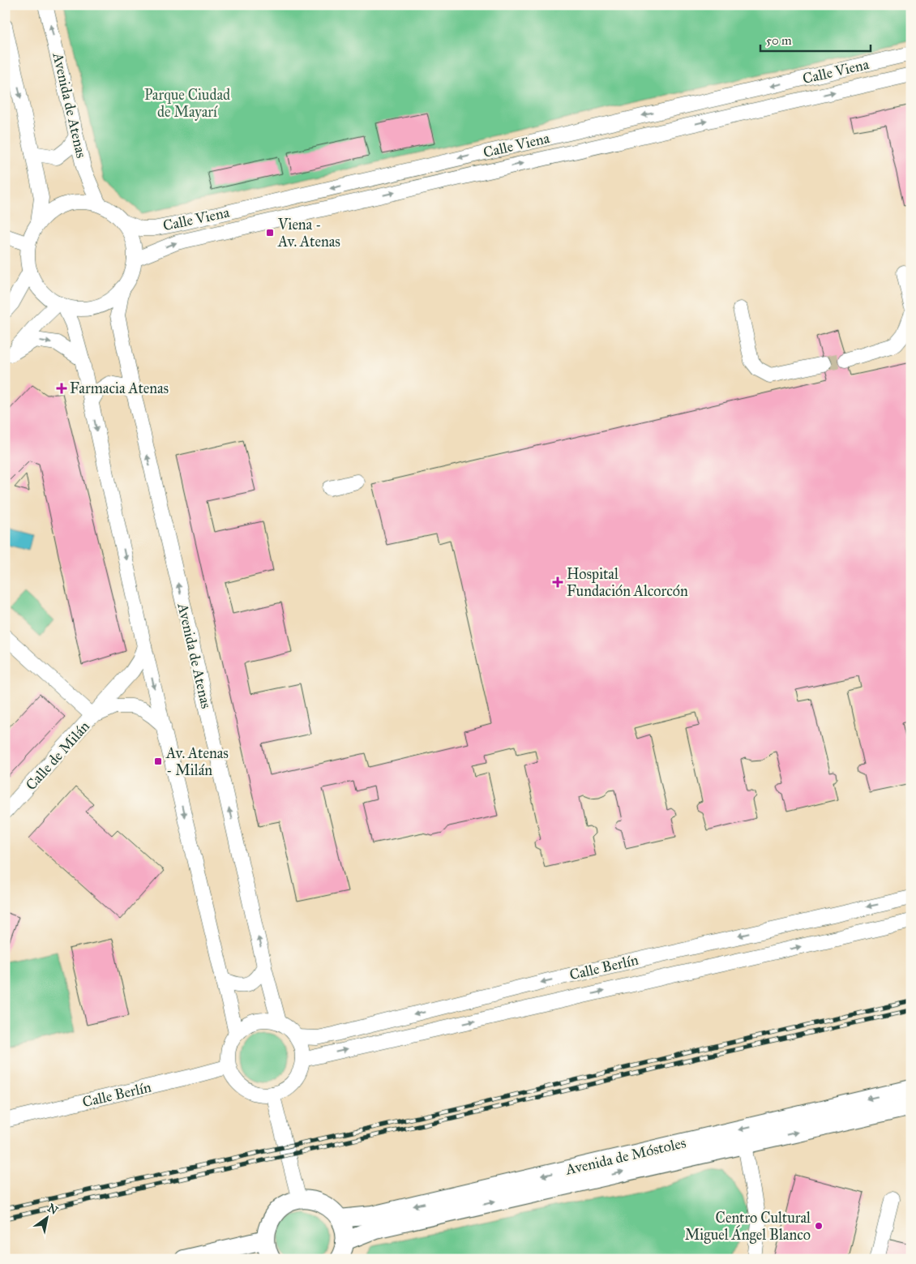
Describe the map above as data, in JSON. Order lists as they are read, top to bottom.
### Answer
{
  "streets": {
    "main road": ["Avenida de Móstoles"],
    "street": [
      "Calle Viena",
      "Avenida de Atenas",
      "Calle de Milán",
      "Calle Berlín"
    ]
  },
  "crossings": [
    ["Calle Viena", "Avenida de Atenas"],
    ["Avenida de Atenas", "Calle Berlín"]
  ],
  "parks": ["Parque Ciudad de Mayarí"],
  "places": {
    "transit": ["Viena - Av. Atenas", "Av. Atenas - Milán"],
    "health": ["Farmacia Atenas", "Hospital Fundación Alcorcón"],
    "other": ["Centro Cultural Miguel Ángel Blanco"]
  },
  "scale_bar": "50 m",
  "north": "top right"
}
